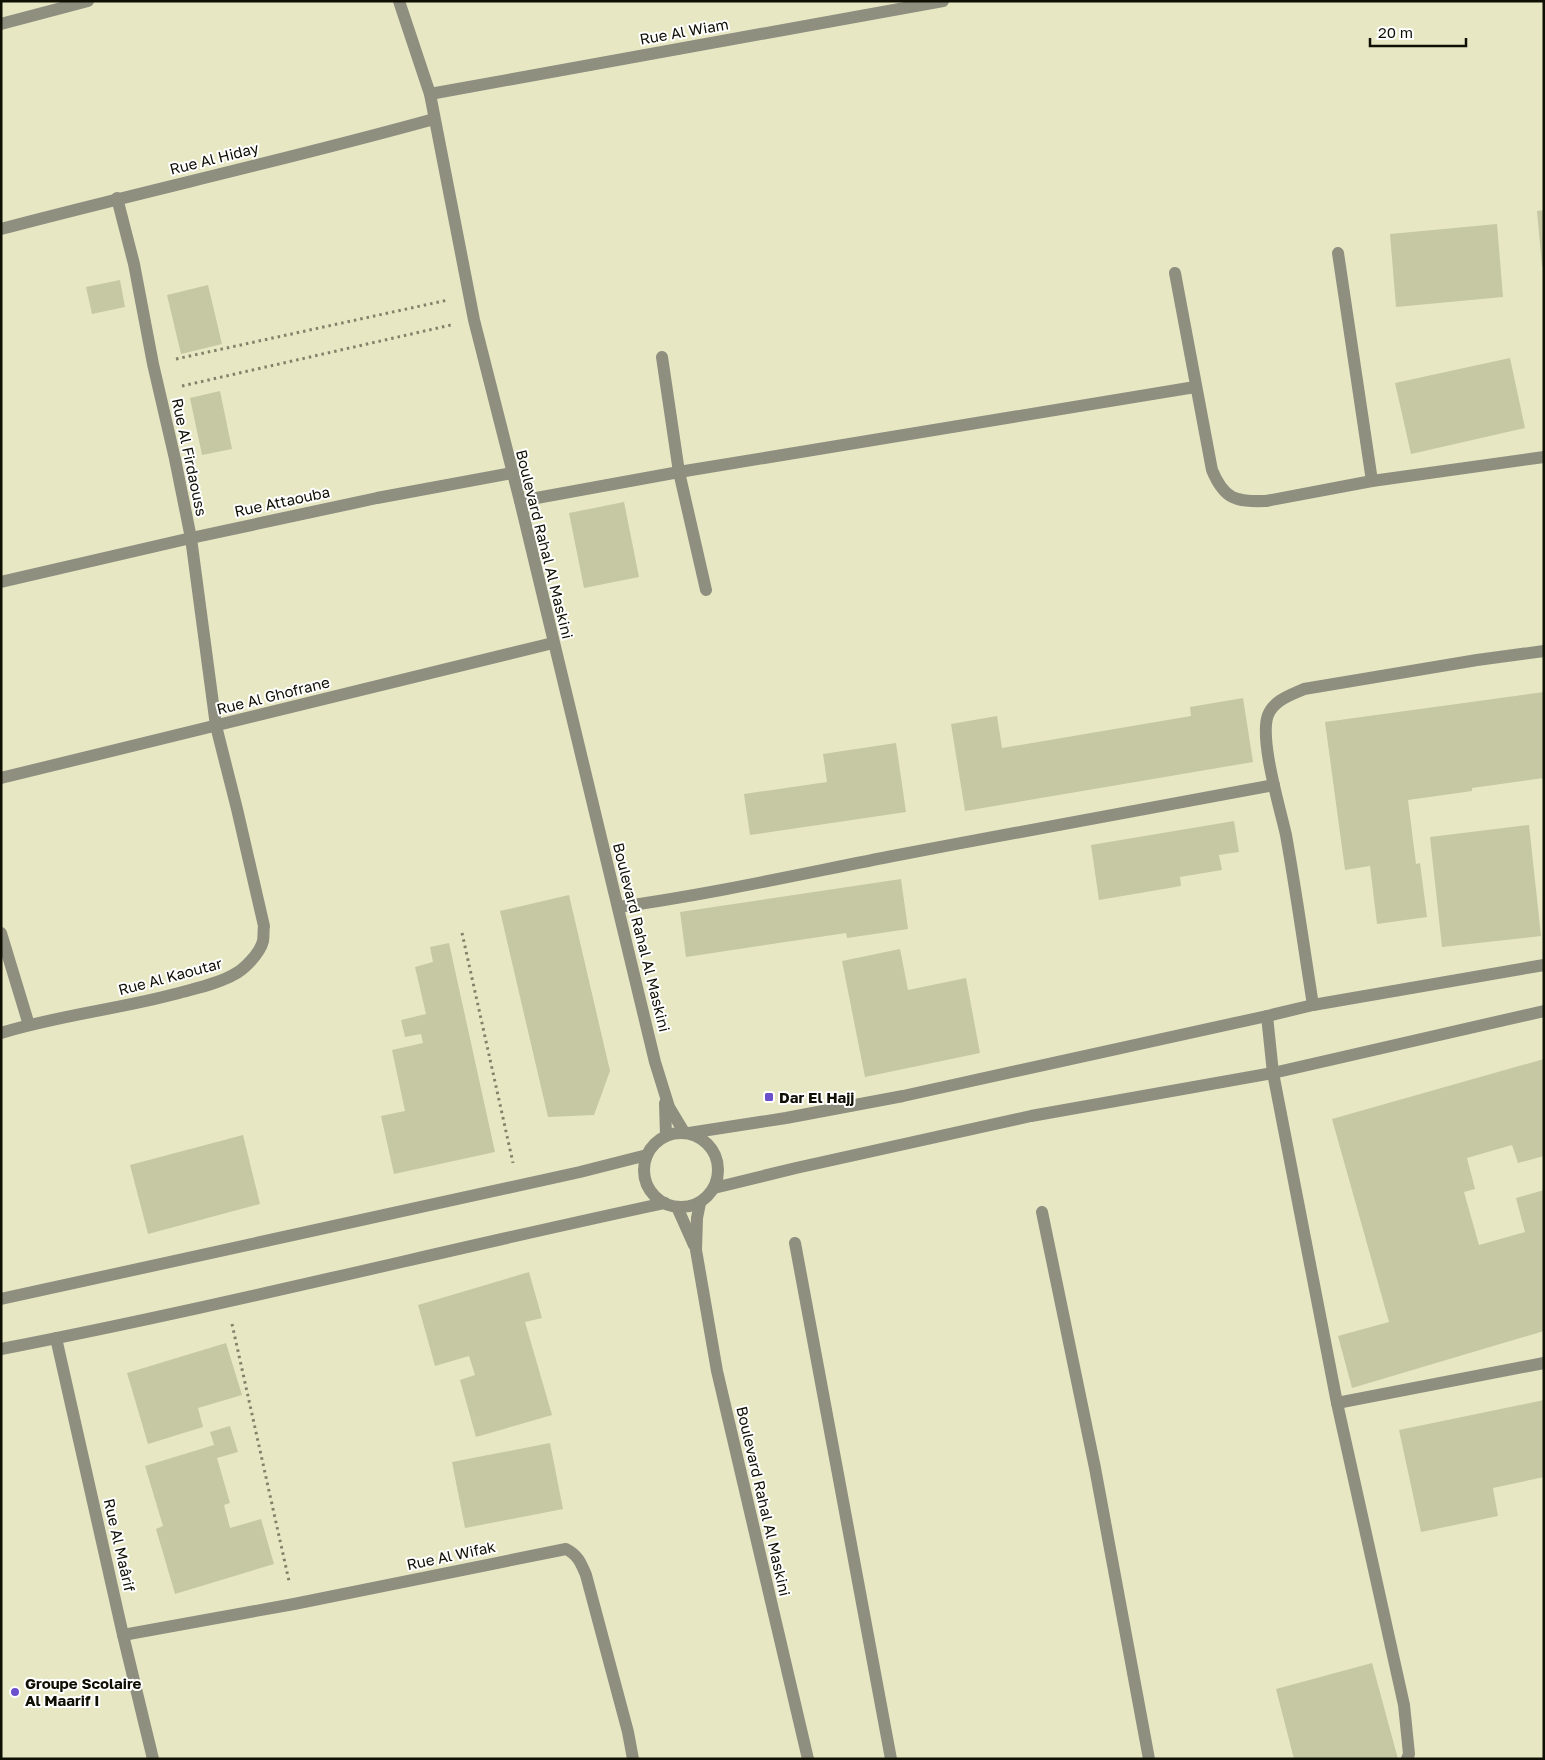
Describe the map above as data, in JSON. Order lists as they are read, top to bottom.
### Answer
{
  "streets": {
    "street": [
      "Rue Al Wiam",
      "Rue Al Hiday",
      "Rue Al Firdaouss",
      "Rue Attaouba",
      "Boulevard Rahal Al Maskini",
      "Rue Al Ghofrane",
      "Rue Al Kaoutar",
      "Rue Al Maârif",
      "Rue Al Wifak"
    ]
  },
  "crossings": [
    ["Rue Al Wiam", "Boulevard Rahal Al Maskini"],
    ["Rue Al Hiday", "Rue Al Firdaouss"],
    ["Rue Al Hiday", "Boulevard Rahal Al Maskini"],
    ["Rue Al Firdaouss", "Rue Attaouba"],
    ["Rue Al Firdaouss", "Rue Al Ghofrane"],
    ["Rue Al Firdaouss", "Rue Al Kaoutar"],
    ["Rue Attaouba", "Boulevard Rahal Al Maskini"],
    ["Boulevard Rahal Al Maskini", "Rue Al Ghofrane"],
    ["Rue Al Ghofrane", "Rue Al Kaoutar"],
    ["Rue Al Maârif", "Rue Al Wifak"]
  ],
  "places": {
    "transit": ["Dar El Hajj"],
    "other": ["Groupe Scolaire Al Maarif I"]
  },
  "scale_bar": "20 m"
}
